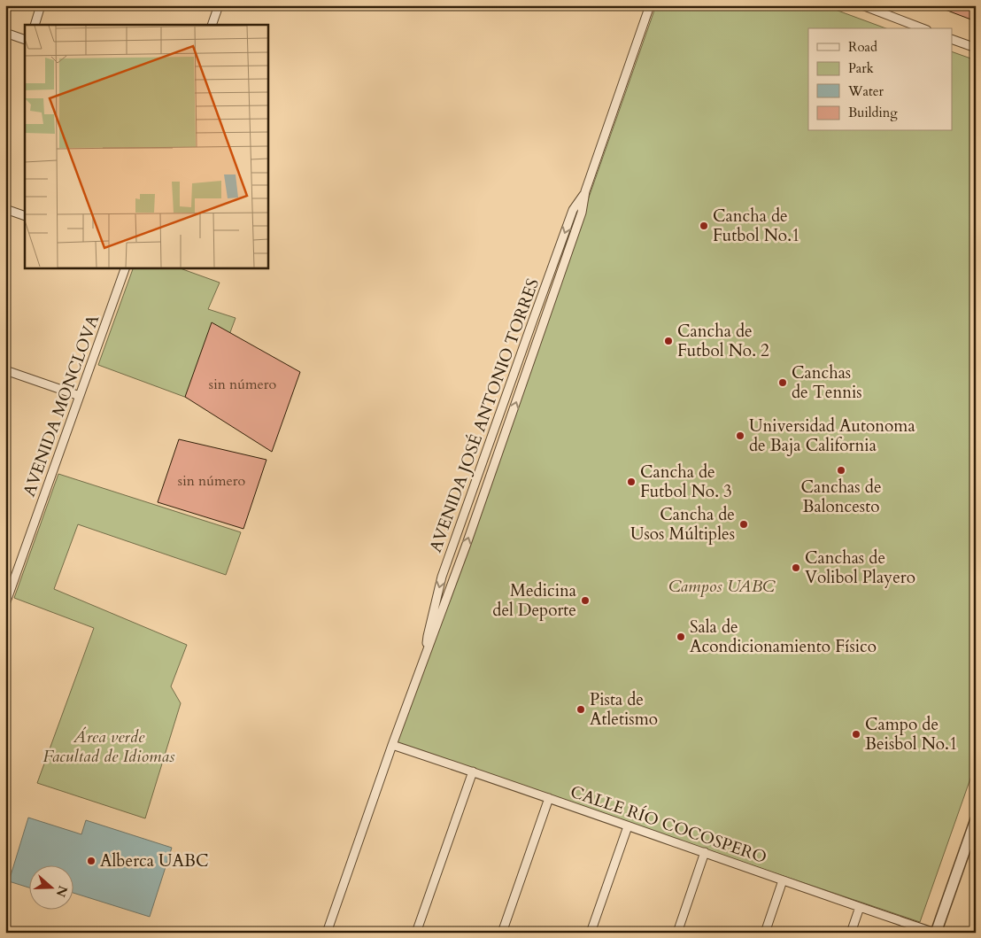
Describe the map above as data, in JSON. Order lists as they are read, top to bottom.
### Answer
{
  "streets": {
    "street": ["AVENIDA MONCLOVA", "AVENIDA JOSÉ ANTONIO TORRES", "CALLE RÍO COCOSPERO"]
  },
  "crossings": [
    ["AVENIDA JOSÉ ANTONIO TORRES", "CALLE RÍO COCOSPERO"]
  ],
  "parks": ["Campos UABC", "Área verde Facultad de Idiomas"],
  "places": [
    "Cancha de Futbol No.1",
    "Cancha de Futbol No. 2",
    "Canchas de Tennis",
    "Universidad Autonoma de Baja California",
    "Canchas de Baloncesto",
    "Cancha de Futbol No. 3",
    "Cancha de Usos Múltiples",
    "Canchas de Volibol Playero",
    "Medicina del Deporte",
    "Sala de Acondicionamiento Físico",
    "Pista de Atletismo",
    "Campo de Beisbol No.1",
    "Alberca UABC"
  ],
  "house_numbers": ["sin número", "sin número"],
  "legend": [
    "Road",
    "Park",
    "Water",
    "Building"
  ],
  "north": "right"
}
